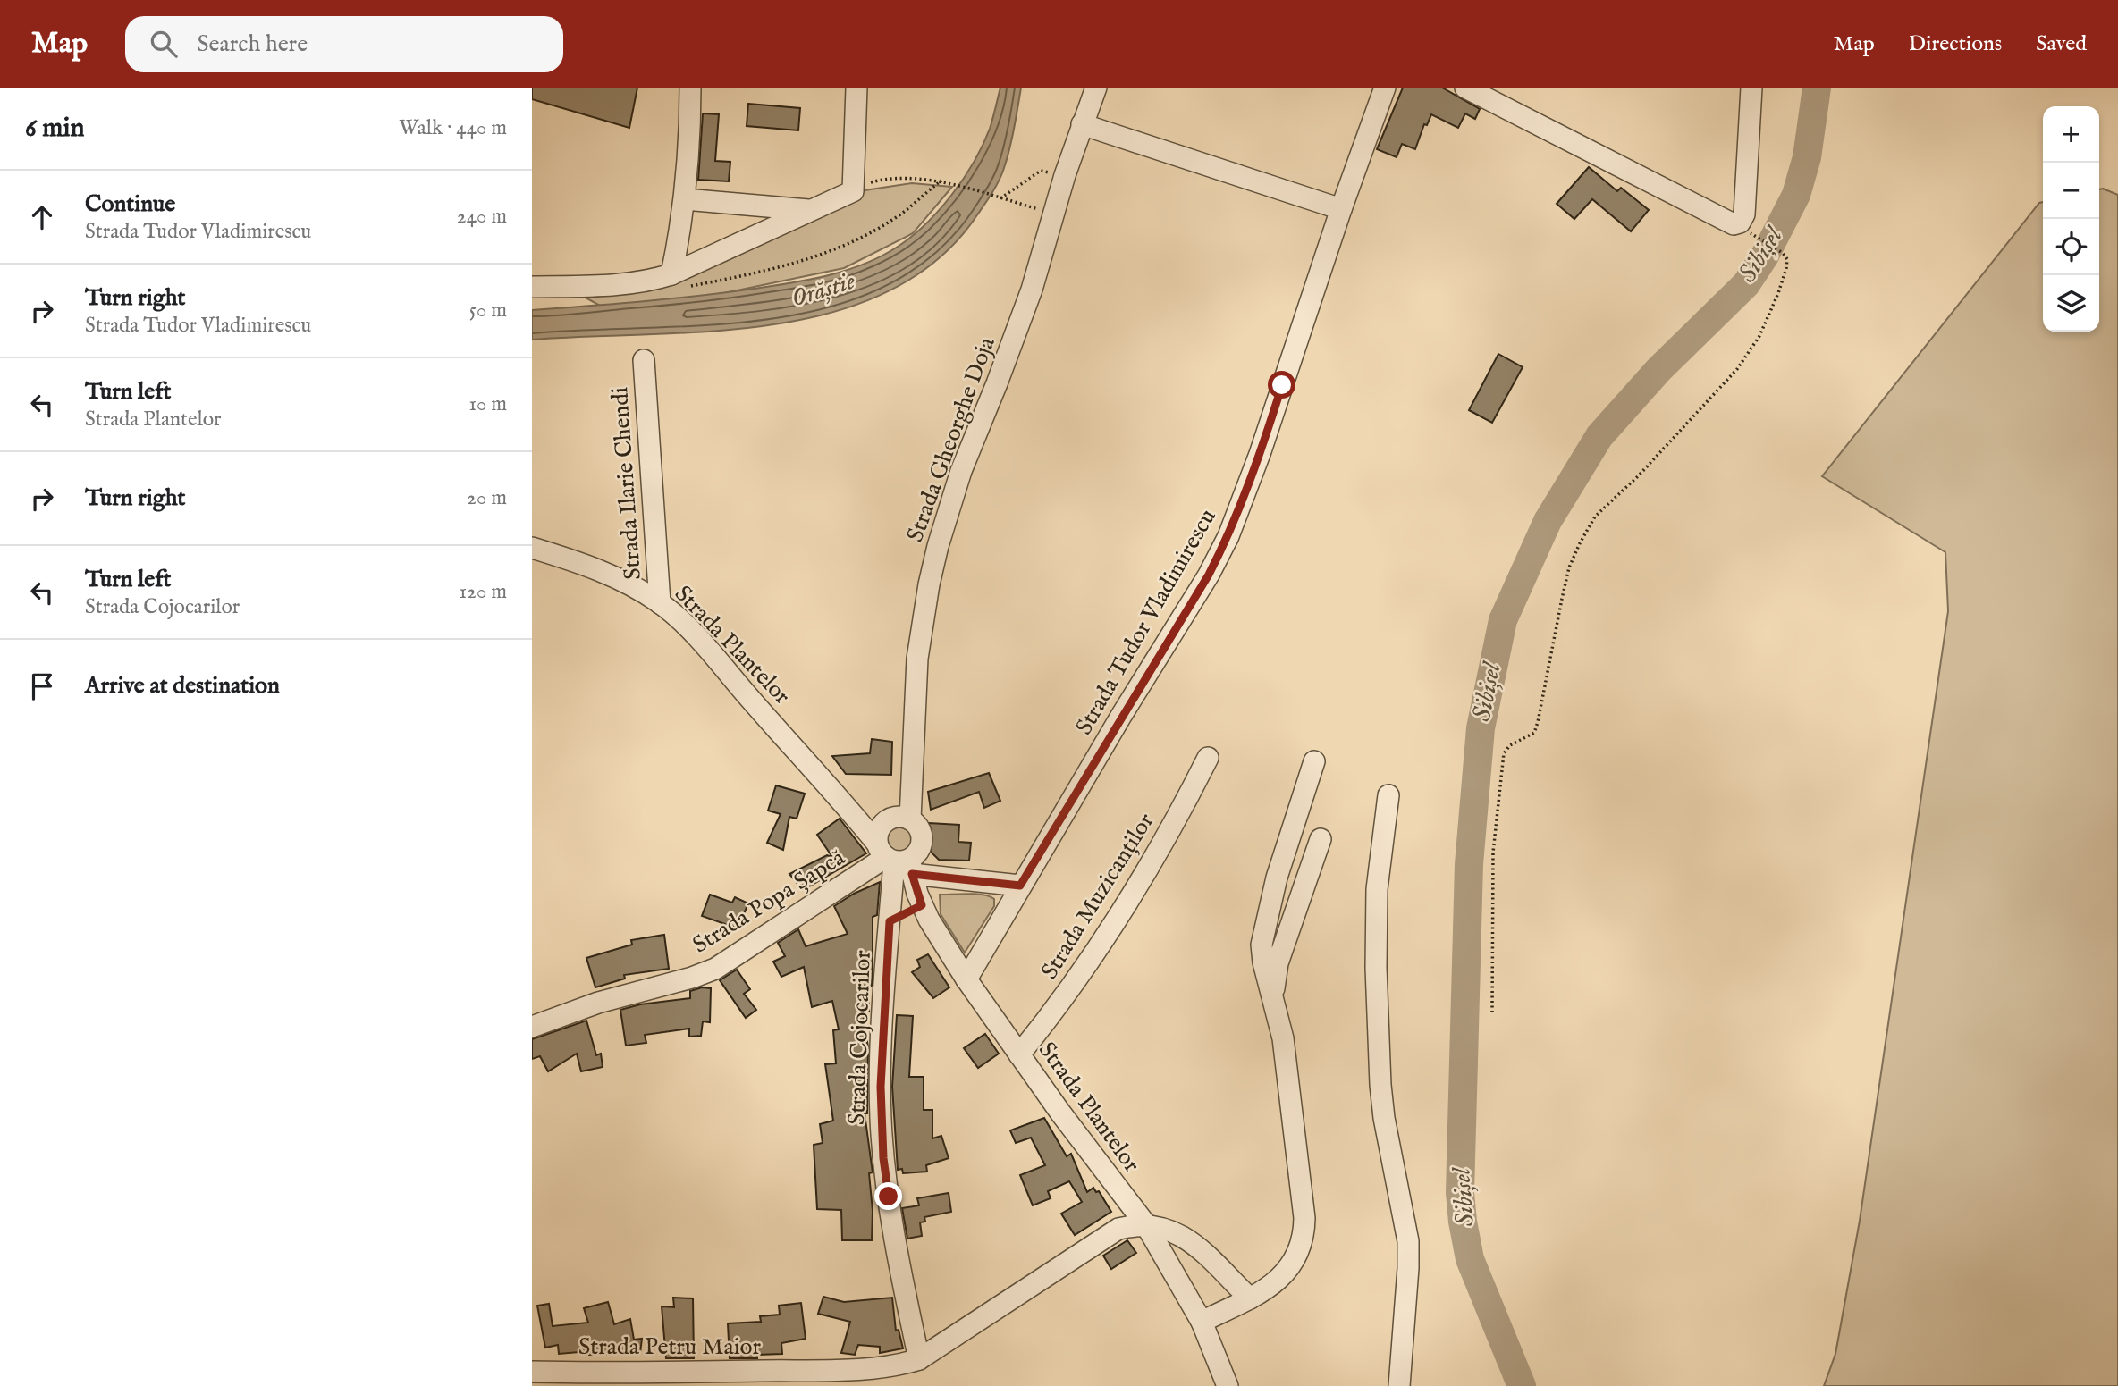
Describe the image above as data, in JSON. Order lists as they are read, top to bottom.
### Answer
{
  "streets": {
    "street": [
      "Strada Gheorghe Doja",
      "Strada Ilarie Chendi",
      "Strada Tudor Vladimirescu",
      "Strada Plantelor",
      "Strada Muzicanților",
      "Strada Popa Șapcă",
      "Strada Cojocarilor",
      "Strada Petru Maior"
    ]
  },
  "crossings": [
    ["Strada Gheorghe Doja", "Strada Plantelor"],
    ["Strada Gheorghe Doja", "Strada Popa Șapcă"],
    ["Strada Gheorghe Doja", "Strada Cojocarilor"],
    ["Strada Ilarie Chendi", "Strada Plantelor"],
    ["Strada Tudor Vladimirescu", "Strada Plantelor"],
    ["Strada Plantelor", "Strada Muzicanților"],
    ["Strada Plantelor", "Strada Popa Șapcă"],
    ["Strada Plantelor", "Strada Cojocarilor"],
    ["Strada Popa Șapcă", "Strada Cojocarilor"],
    ["Strada Cojocarilor", "Strada Petru Maior"]
  ],
  "water": ["Sibișel", "Orăștie"],
  "page": {
    "header": "Map",
    "search": "Search here",
    "nav": ["Map", "Directions", "Saved"],
    "heading": ["6 min", "Walk · 440 m"],
    "map_buttons": ["+", "−"],
    "list": [
      ["Continue", "Strada Tudor Vladimirescu", "240 m"],
      ["Turn right", "Strada Tudor Vladimirescu", "50 m"],
      ["Turn left", "Strada Plantelor", "10 m"],
      ["Turn right", "20 m"],
      ["Turn left", "Strada Cojocarilor", "120 m"],
      "Arrive at destination"
    ]
  }
}
